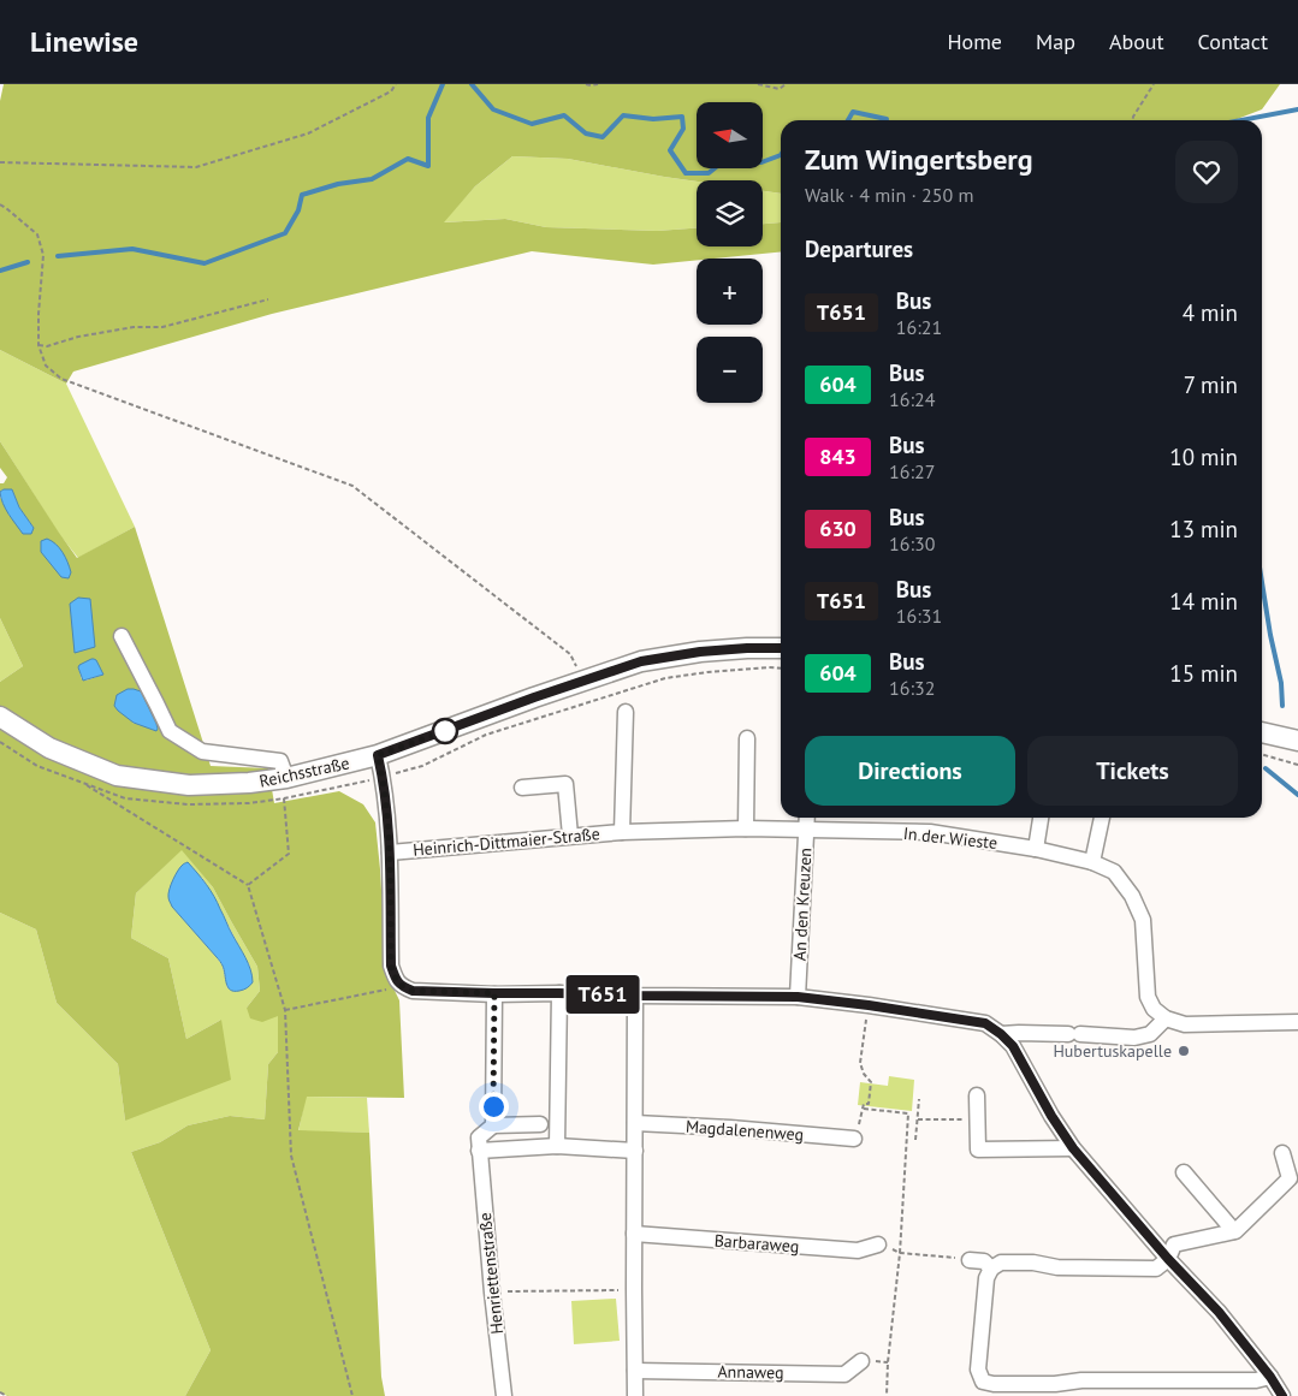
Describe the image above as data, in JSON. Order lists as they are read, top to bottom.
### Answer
{
  "streets": {
    "main road": ["Reichsstraße"],
    "street": [
      "In der Wieste",
      "Heinrich-Dittmaier-Straße",
      "An den Kreuzen",
      "Magdalenenweg",
      "Barbaraweg",
      "Henriettenstraße",
      "Annaweg"
    ]
  },
  "crossings": [
    ["In der Wieste", "Heinrich-Dittmaier-Straße"],
    ["In der Wieste", "An den Kreuzen"],
    ["Heinrich-Dittmaier-Straße", "An den Kreuzen"]
  ],
  "places": ["Hubertuskapelle"],
  "lines": ["bus line T651"],
  "north": "left",
  "page": {
    "header": "Linewise",
    "nav": [
      "Home",
      "Map",
      "About",
      "Contact"
    ],
    "on_map": "T651",
    "map_buttons": ["+", "−"],
    "heading": [
      ["Zum Wingertsberg", "Walk · 4 min · 250 m"],
      "Departures"
    ],
    "list": [
      {
        "mark": "T651",
        "name": "Bus",
        "note": "16:21",
        "value": "4 min"
      },
      {
        "mark": "604",
        "name": "Bus",
        "note": "16:24",
        "value": "7 min"
      },
      {
        "mark": "843",
        "name": "Bus",
        "note": "16:27",
        "value": "10 min"
      },
      {
        "mark": "630",
        "name": "Bus",
        "note": "16:30",
        "value": "13 min"
      },
      {
        "mark": "T651",
        "name": "Bus",
        "note": "16:31",
        "value": "14 min"
      },
      {
        "mark": "604",
        "name": "Bus",
        "note": "16:32",
        "value": "15 min"
      }
    ],
    "buttons": ["Directions", "Tickets"]
  }
}
